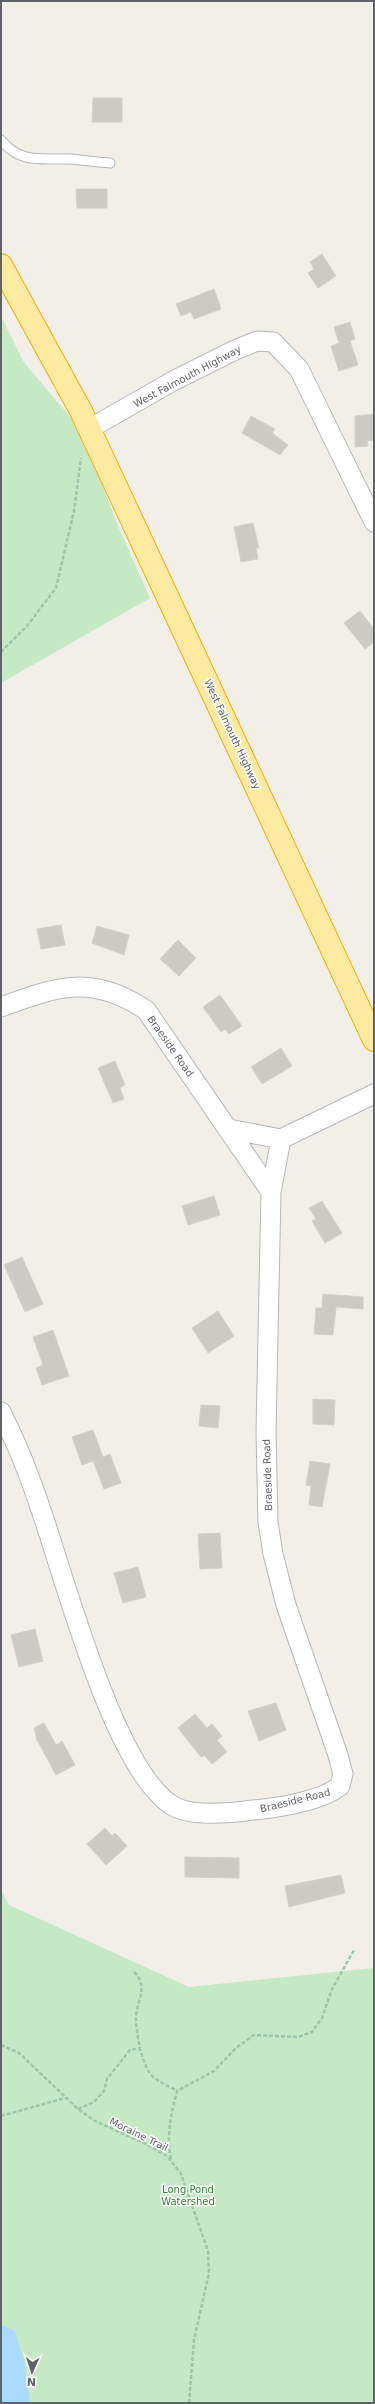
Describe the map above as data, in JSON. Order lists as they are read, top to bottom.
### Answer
{
  "streets": {
    "highway": ["West Falmouth Highway"],
    "street": ["Braeside Road"],
    "path": ["Moraine Trail"]
  },
  "parks": ["Long Pond Watershed"],
  "north": "bottom"
}
